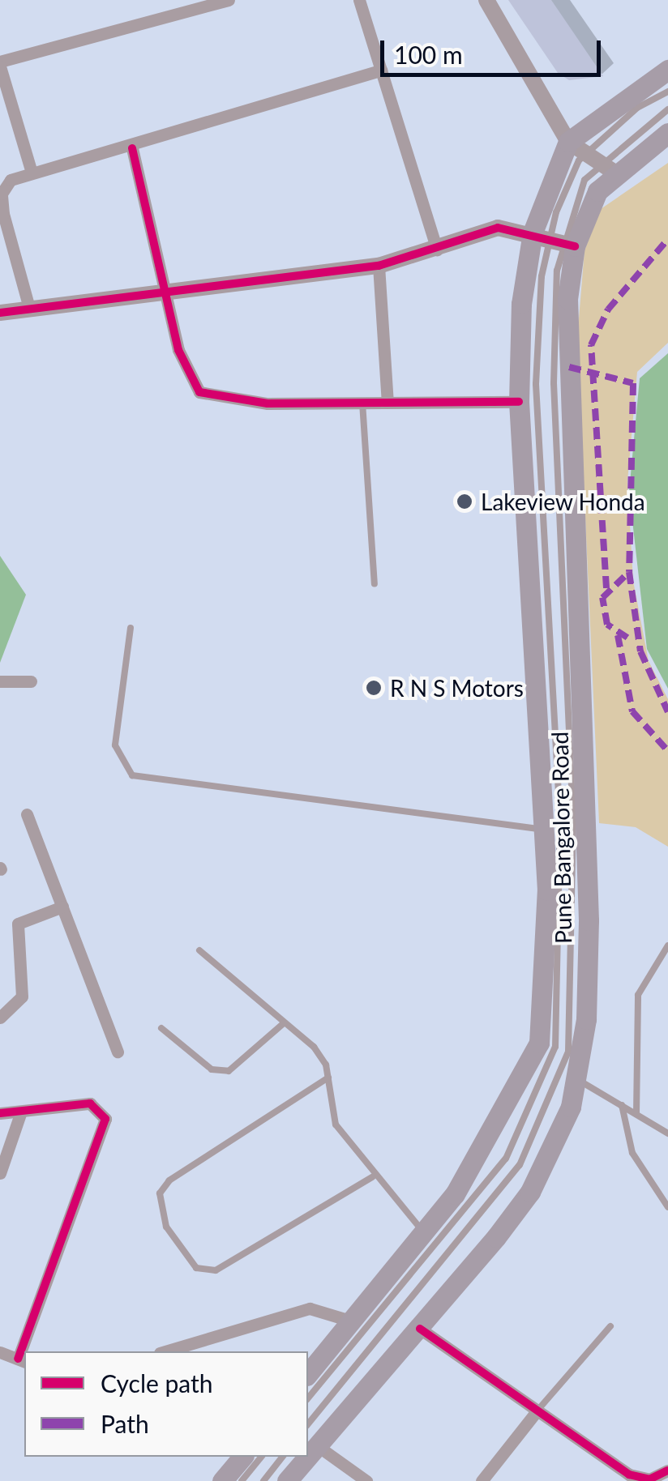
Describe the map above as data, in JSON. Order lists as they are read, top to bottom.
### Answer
{
  "streets": {
    "main road": ["Pune Bangalore Road"]
  },
  "places": ["Lakeview Honda", "R N S Motors"],
  "legend": ["Cycle path", "Path"],
  "scale_bar": "100 m"
}
